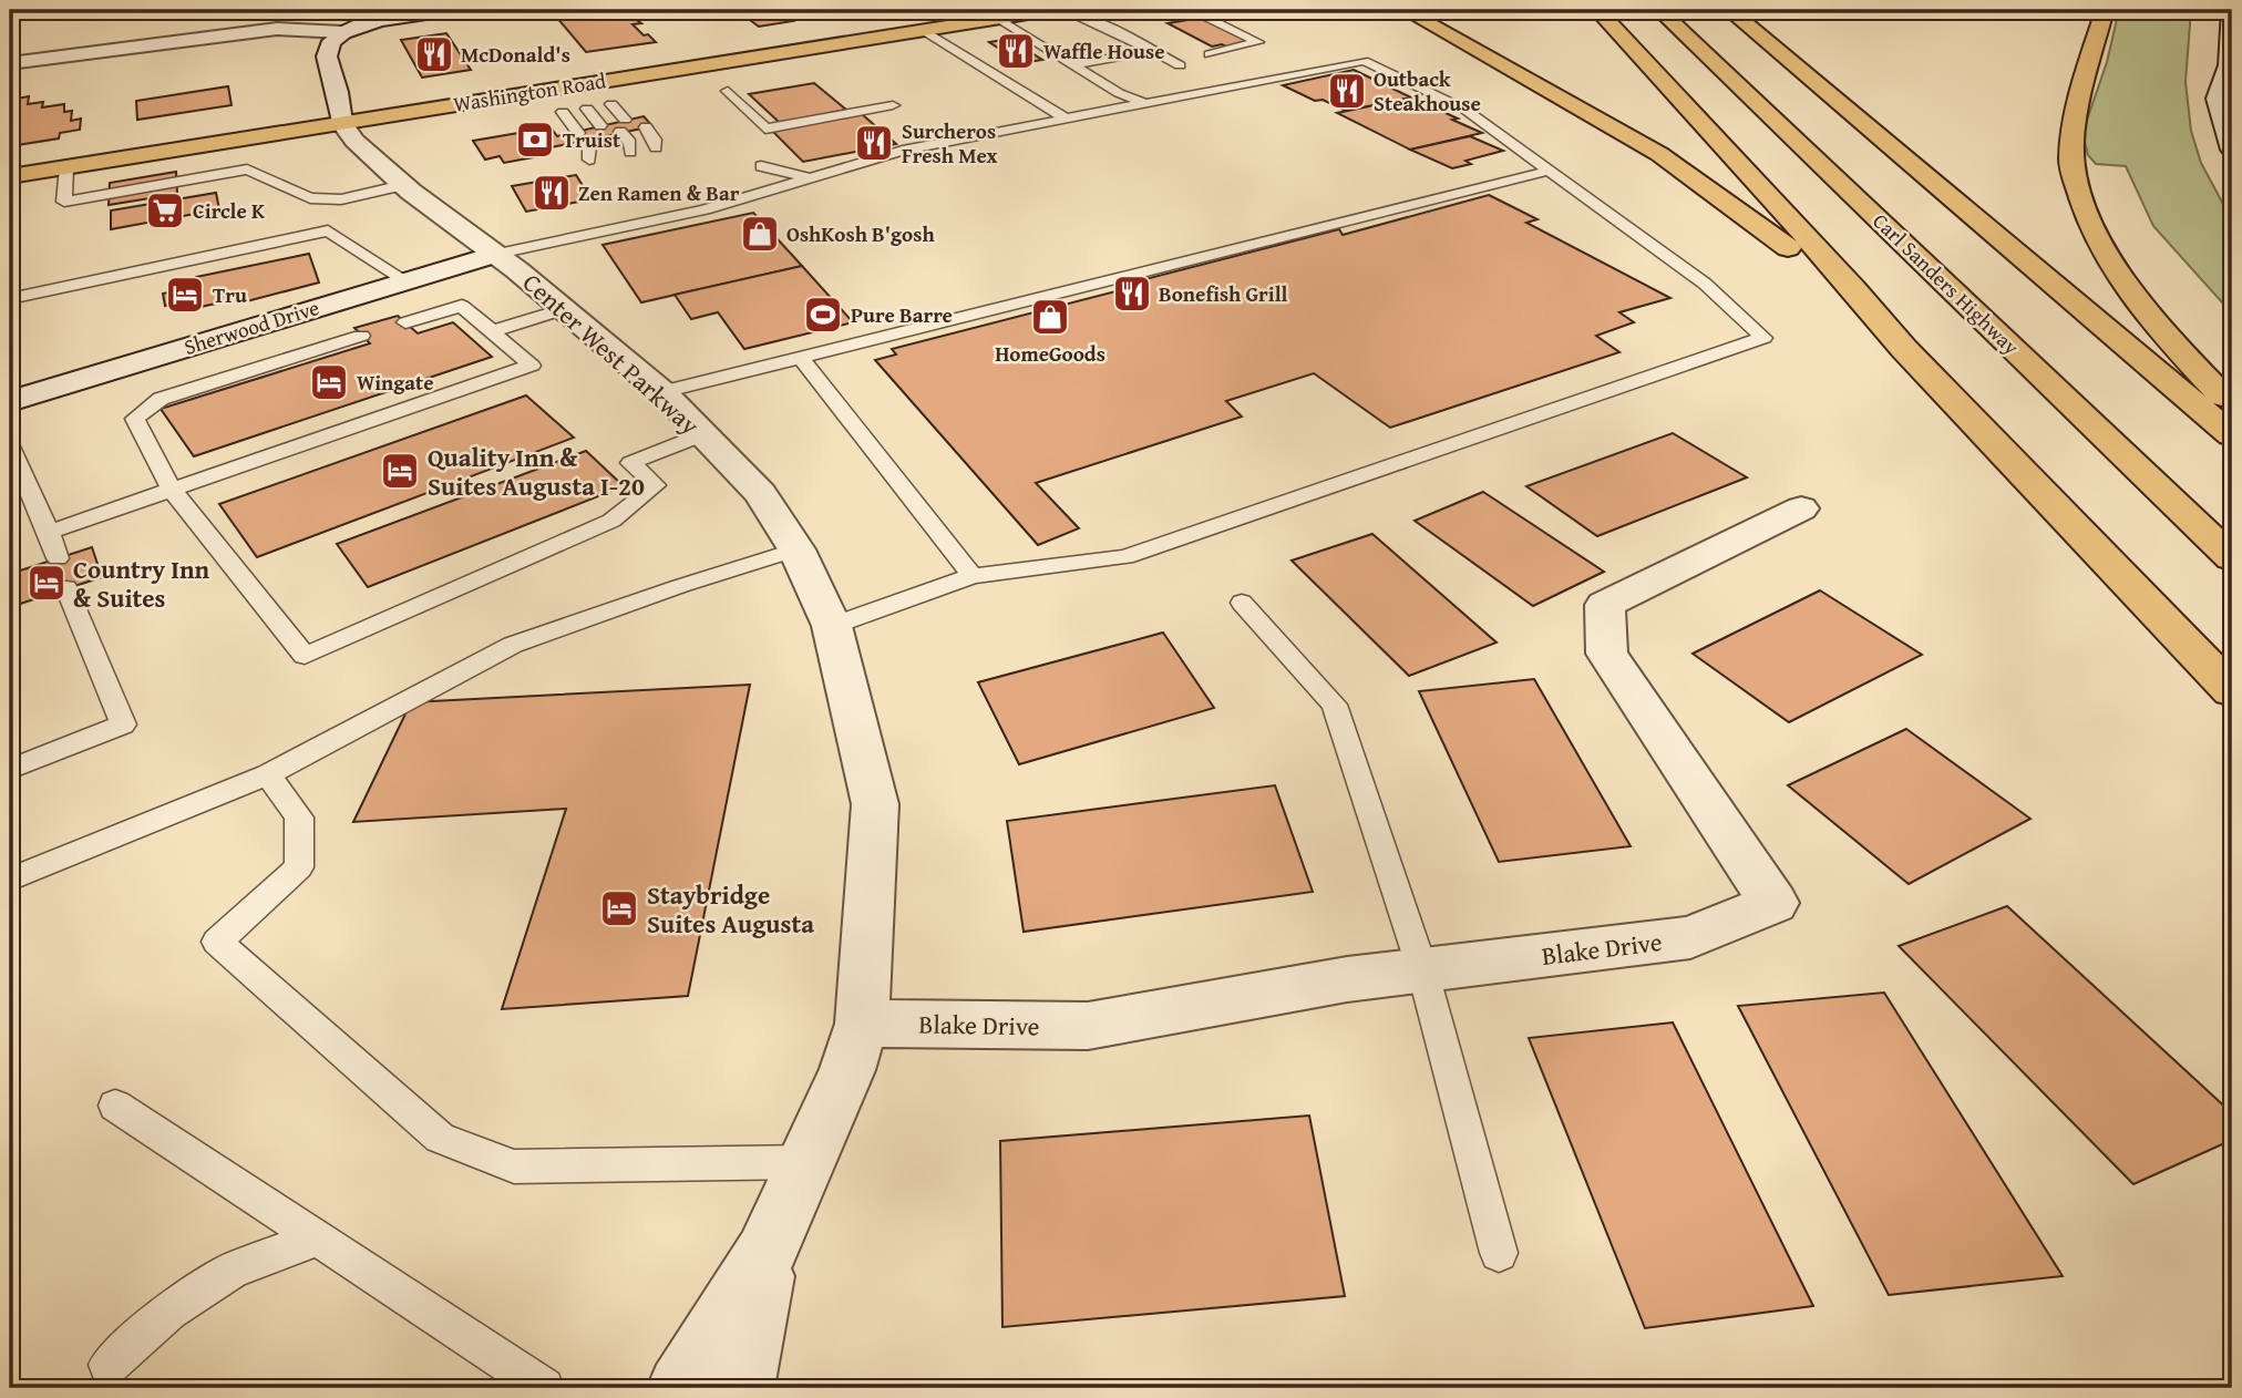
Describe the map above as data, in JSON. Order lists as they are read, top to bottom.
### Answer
{
  "streets": {
    "main road": ["Washington Road", "Carl Sanders Highway"],
    "street": ["Sherwood Drive", "Center West Parkway", "Blake Drive"]
  },
  "crossings": [
    ["Washington Road", "Center West Parkway"],
    ["Sherwood Drive", "Center West Parkway"],
    ["Center West Parkway", "Blake Drive"]
  ],
  "places": {
    "restaurant": [
      "Waffle House",
      "McDonald's",
      "Outback Steakhouse",
      "Surcheros Fresh Mex",
      "Zen Ramen & Bar",
      "Bonefish Grill"
    ],
    "bank": ["Truist"],
    "supermarket": ["Circle K"],
    "shop": ["OshKosh B'gosh", "HomeGoods"],
    "hotel": [
      "Tru",
      "Wingate",
      "Quality Inn & Suites Augusta I-20",
      "Country Inn & Suites",
      "Staybridge Suites Augusta"
    ],
    "sports": ["Pure Barre"]
  }
}
